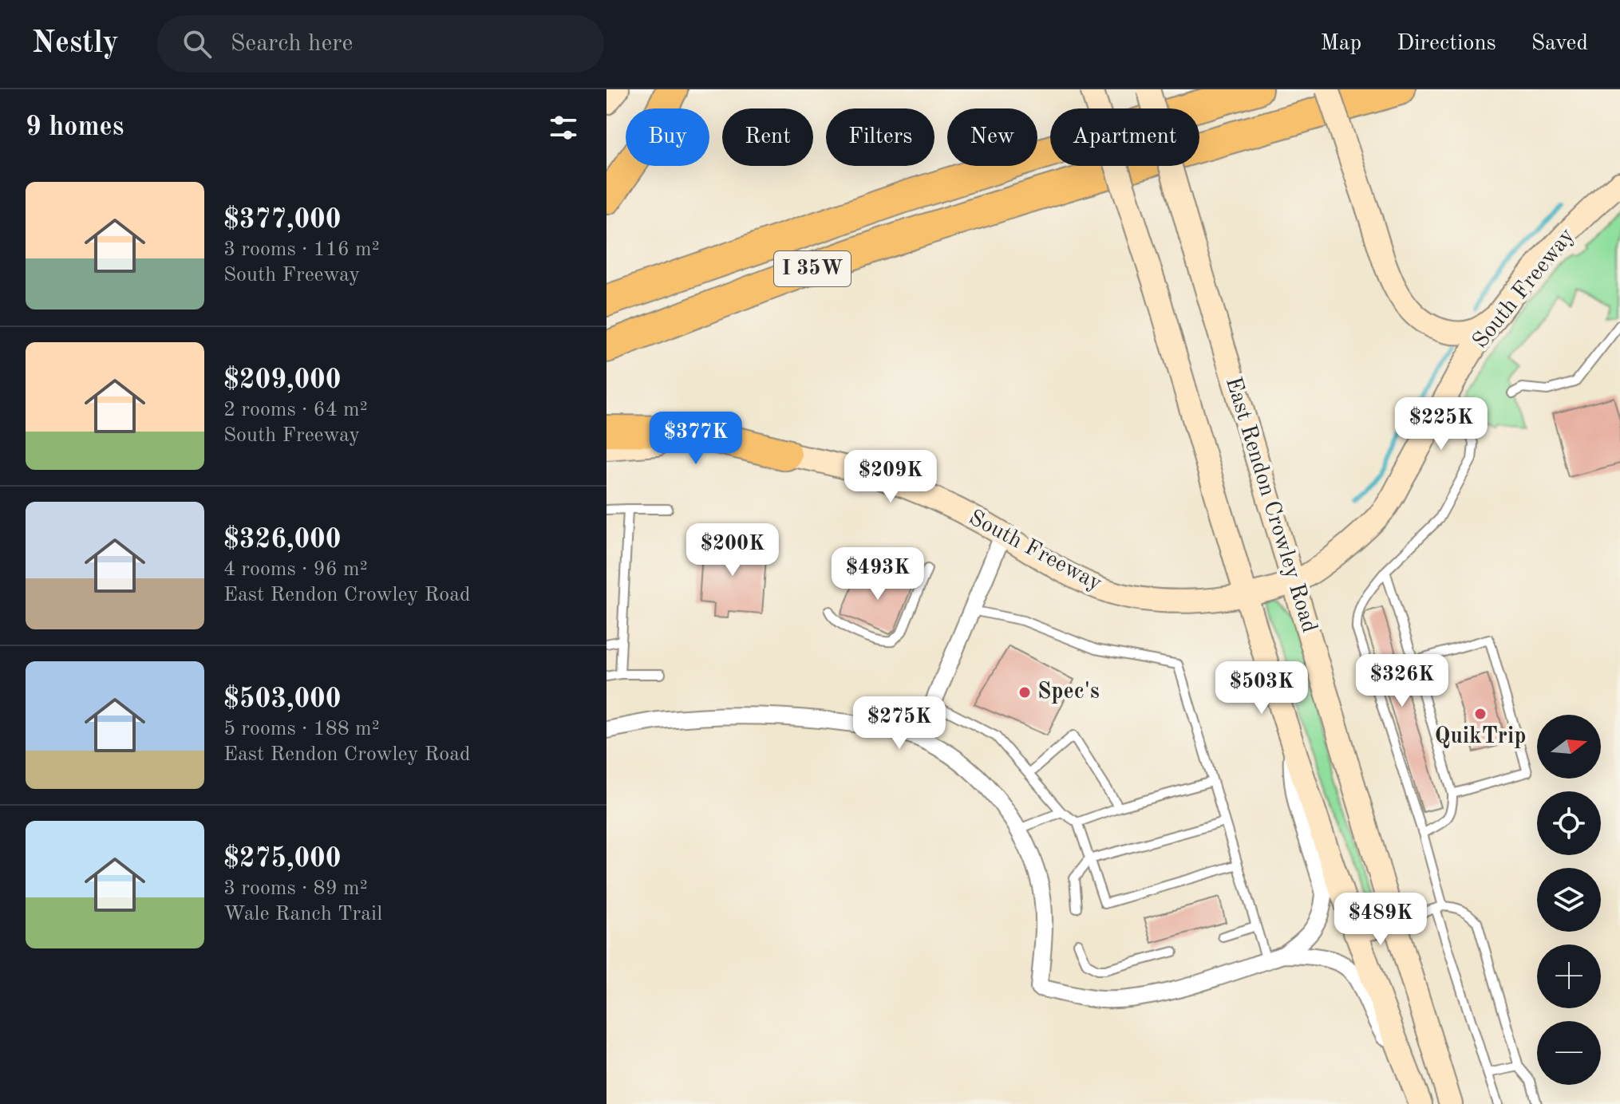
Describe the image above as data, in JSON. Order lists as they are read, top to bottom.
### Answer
{
  "streets": {
    "highway": ["I 35W"],
    "main road": ["South Freeway", "East Rendon Crowley Road"]
  },
  "crossings": [
    ["South Freeway", "East Rendon Crowley Road"]
  ],
  "places": ["Spec's", "QuikTrip"],
  "north": "right",
  "page": {
    "header": "Nestly",
    "search": "Search here",
    "nav": ["Map", "Directions", "Saved"],
    "heading": "9 homes",
    "chip": [
      "Buy",
      "Rent",
      "Filters",
      "New",
      "Apartment"
    ],
    "list": [
      {
        "name": "$377,000",
        "note": "3 rooms · 116 m² · South Freeway"
      },
      {
        "name": "$209,000",
        "note": "2 rooms · 64 m² · South Freeway"
      },
      {
        "name": "$326,000",
        "note": "4 rooms · 96 m² · East Rendon Crowley Road"
      },
      {
        "name": "$503,000",
        "note": "5 rooms · 188 m² · East Rendon Crowley Road"
      },
      {
        "name": "$275,000",
        "note": "3 rooms · 89 m² · Wale Ranch Trail"
      }
    ],
    "price": [
      "$225K",
      "$377K",
      "$209K",
      "$200K",
      "$493K",
      "$326K",
      "$503K",
      "$275K",
      "$489K"
    ],
    "map_buttons": ["+", "−"]
  }
}
